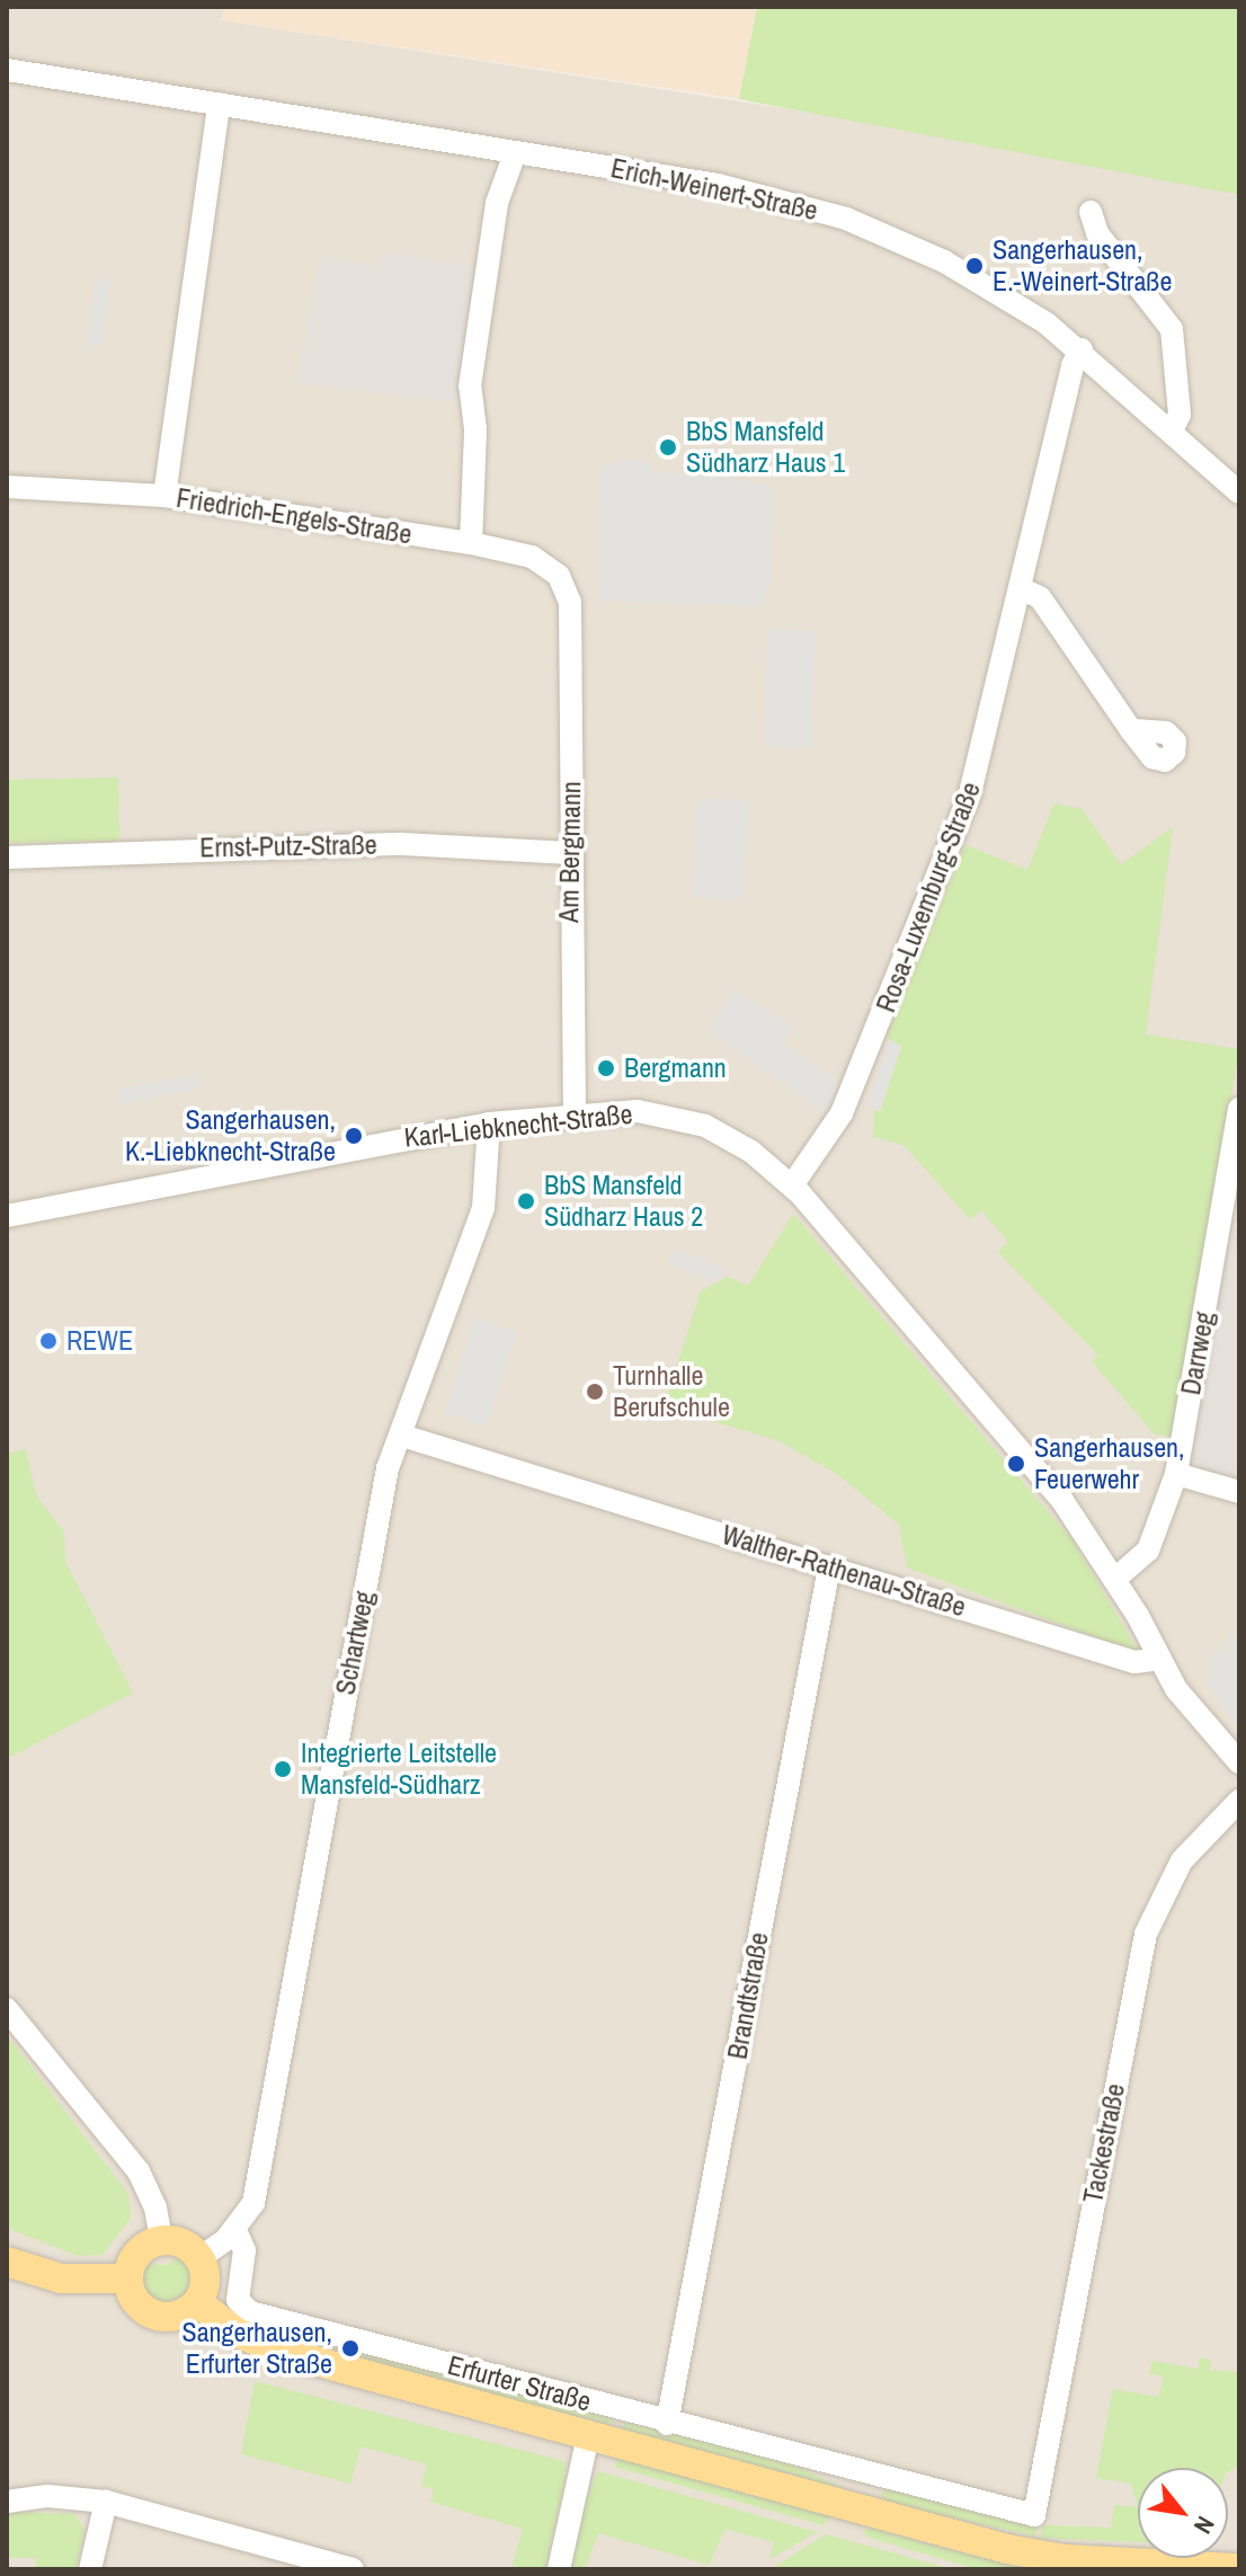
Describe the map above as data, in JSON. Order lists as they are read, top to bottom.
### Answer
{
  "streets": {
    "main road": ["Erfurter Straße"],
    "street": [
      "Erich-Weinert-Straße",
      "Friedrich-Engels-Straße",
      "Ernst-Putz-Straße",
      "Am Bergmann",
      "Rosa-Luxemburg-Straße",
      "Karl-Liebknecht-Straße",
      "Darrweg",
      "Walther-Rathenau-Straße",
      "Schartweg",
      "Brandtstraße",
      "Tackestraße"
    ]
  },
  "crossings": [
    ["Erich-Weinert-Straße", "Rosa-Luxemburg-Straße"],
    ["Friedrich-Engels-Straße", "Am Bergmann"],
    ["Ernst-Putz-Straße", "Am Bergmann"],
    ["Am Bergmann", "Karl-Liebknecht-Straße"],
    ["Rosa-Luxemburg-Straße", "Karl-Liebknecht-Straße"],
    ["Karl-Liebknecht-Straße", "Darrweg"],
    ["Karl-Liebknecht-Straße", "Walther-Rathenau-Straße"],
    ["Karl-Liebknecht-Straße", "Schartweg"],
    ["Walther-Rathenau-Straße", "Schartweg"],
    ["Walther-Rathenau-Straße", "Brandtstraße"],
    ["Schartweg", "Erfurter Straße"],
    ["Brandtstraße", "Erfurter Straße"],
    ["Tackestraße", "Erfurter Straße"]
  ],
  "places": [
    "Sangerhausen, E.-Weinert-Straße",
    "BbS Mansfeld Südharz Haus 1",
    "Bergmann",
    "Sangerhausen, K.-Liebknecht-Straße",
    "BbS Mansfeld Südharz Haus 2",
    "REWE",
    "Turnhalle Berufschule",
    "Sangerhausen, Feuerwehr",
    "Integrierte Leitstelle Mansfeld-Südharz",
    "Sangerhausen, Erfurter Straße"
  ],
  "north": "bottom right"
}
